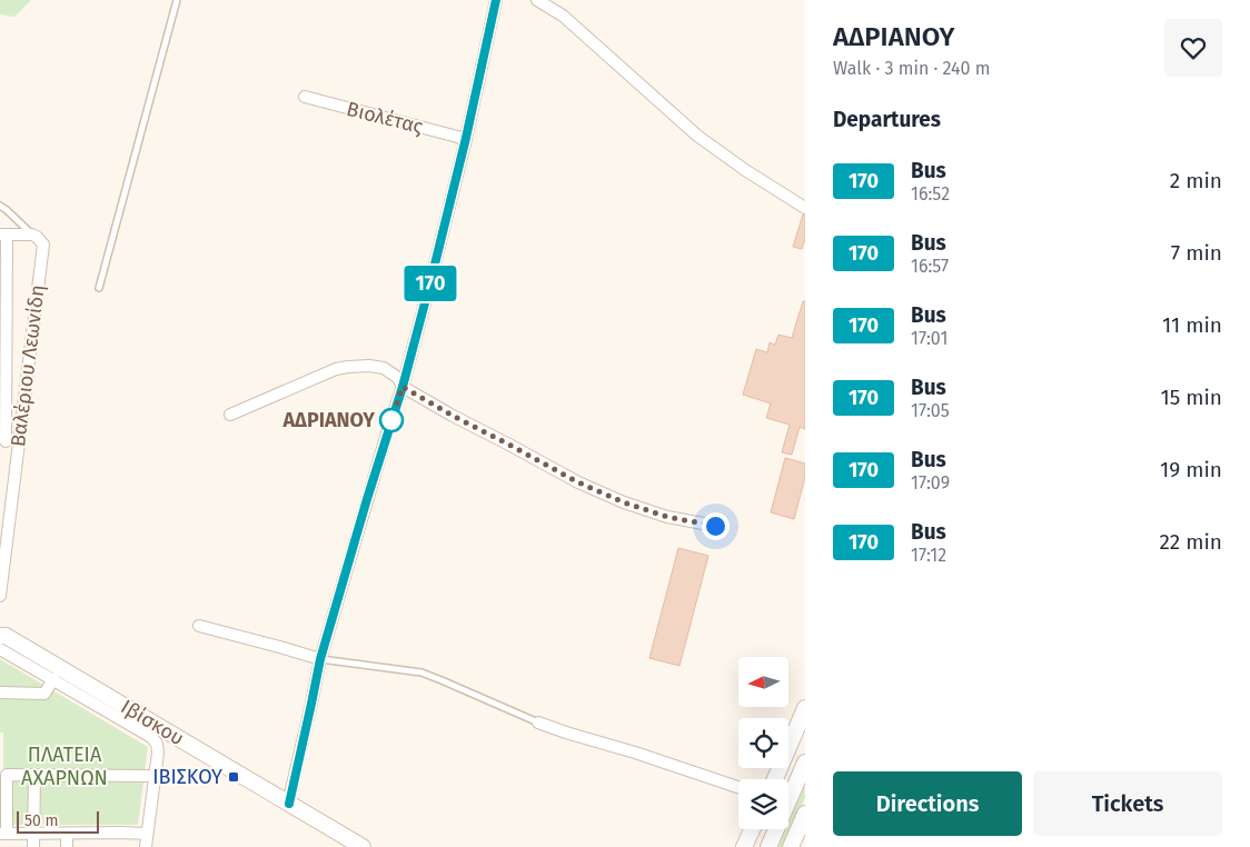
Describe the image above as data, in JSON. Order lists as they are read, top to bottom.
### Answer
{
  "streets": {
    "street": ["Βιολέτας", "Βαλέριου Λεωνίδη", "Ιβίσκου"]
  },
  "parks": ["ΠΛΑΤΕΙΑ ΑΧΑΡΝΩΝ"],
  "places": {
    "other": ["ΑΔΡΙΑΝΟΥ"],
    "transit": ["ΙΒΙΣΚΟΥ"]
  },
  "lines": ["bus line 170"],
  "scale_bar": "50 m",
  "north": "left",
  "page": {
    "on_map": "170",
    "heading": [
      ["ΑΔΡΙΑΝΟΥ", "Walk · 3 min · 240 m"],
      "Departures"
    ],
    "list": [
      {
        "mark": "170",
        "name": "Bus",
        "note": "16:52",
        "value": "2 min"
      },
      {
        "mark": "170",
        "name": "Bus",
        "note": "16:57",
        "value": "7 min"
      },
      {
        "mark": "170",
        "name": "Bus",
        "note": "17:01",
        "value": "11 min"
      },
      {
        "mark": "170",
        "name": "Bus",
        "note": "17:05",
        "value": "15 min"
      },
      {
        "mark": "170",
        "name": "Bus",
        "note": "17:09",
        "value": "19 min"
      },
      {
        "mark": "170",
        "name": "Bus",
        "note": "17:12",
        "value": "22 min"
      }
    ],
    "buttons": ["Directions", "Tickets"],
    "scale": "50 m"
  }
}
